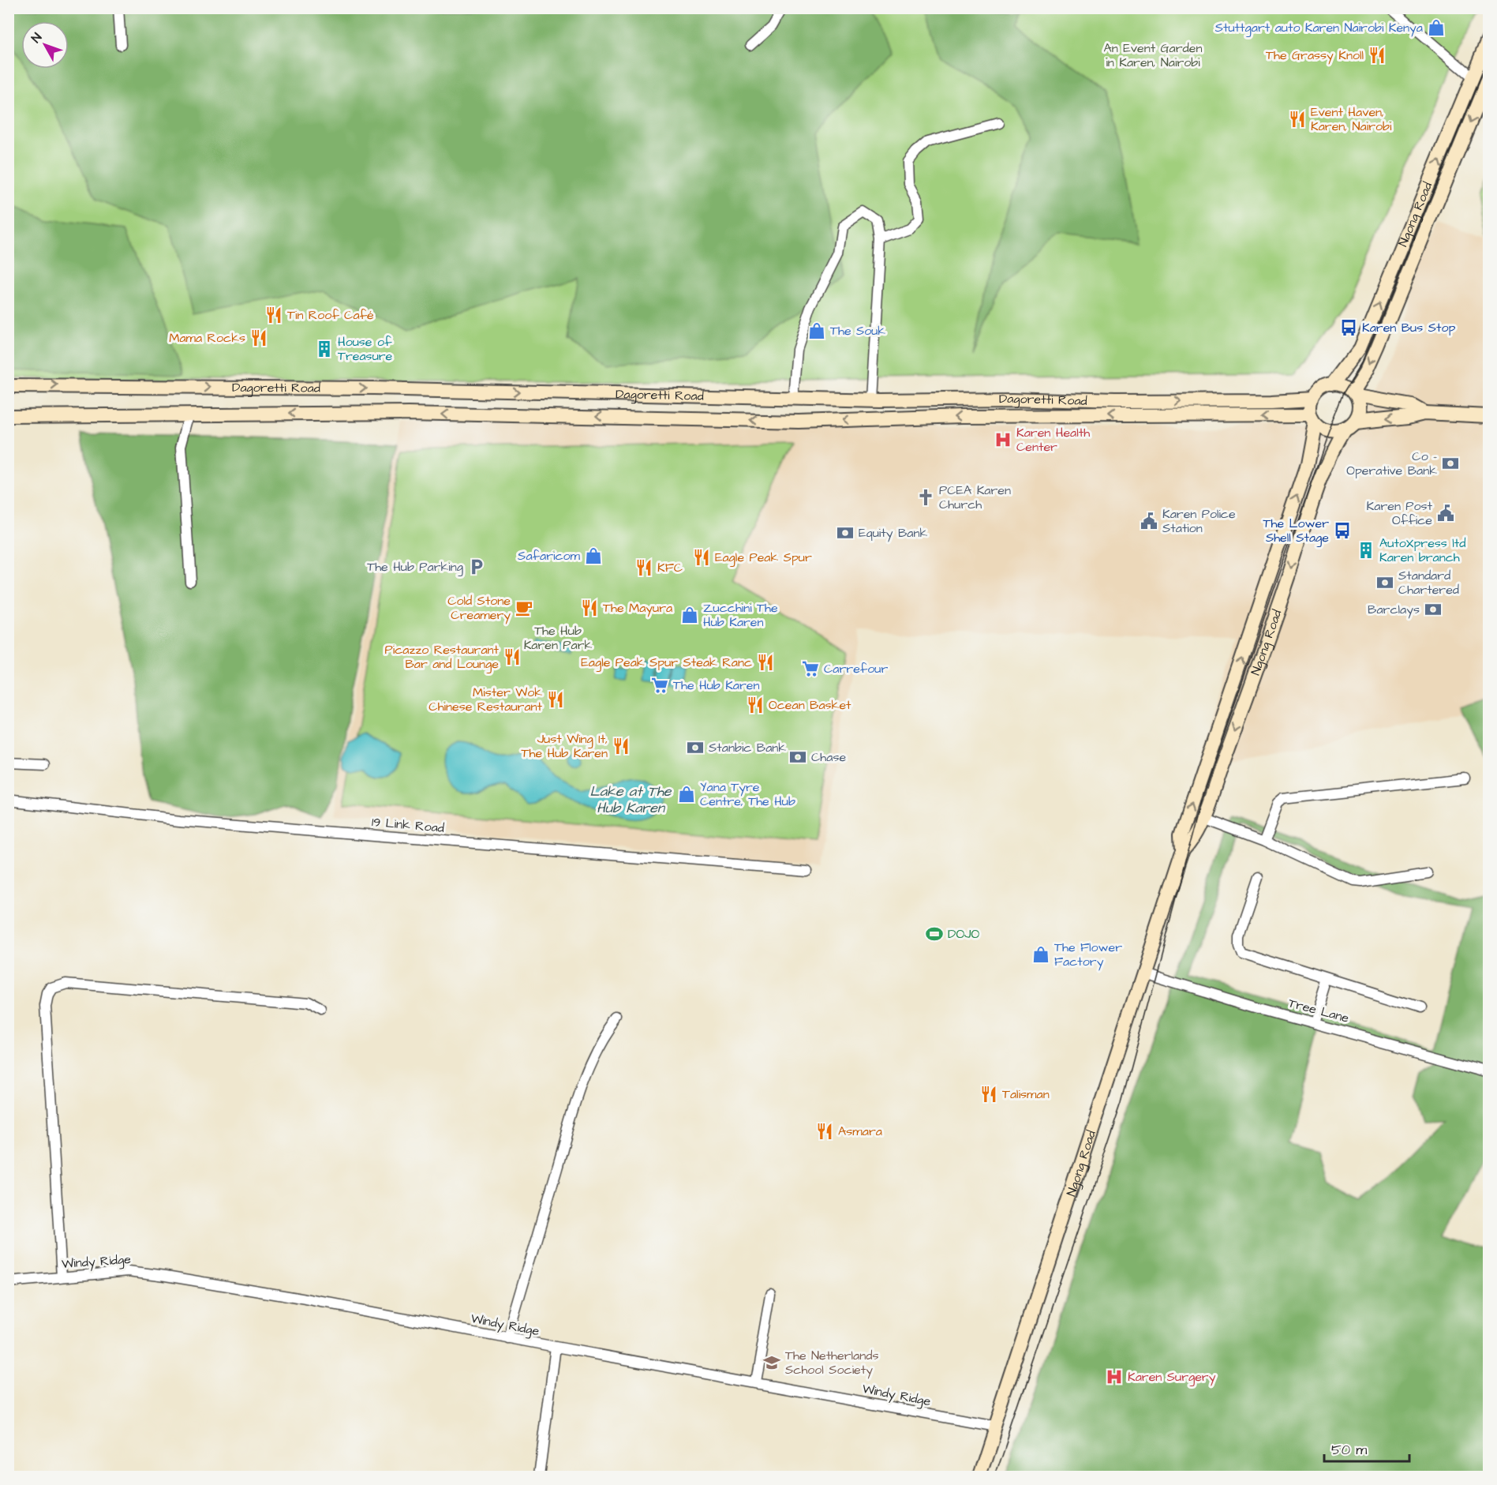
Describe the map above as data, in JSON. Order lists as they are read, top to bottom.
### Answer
{
  "streets": {
    "main road": ["Ngong Road", "Dagoretti Road"],
    "street": ["19 Link Road", "Tree Lane", "Windy Ridge"]
  },
  "crossings": [
    ["Ngong Road", "Dagoretti Road"],
    ["Ngong Road", "Tree Lane"],
    ["Ngong Road", "Windy Ridge"]
  ],
  "water": ["Lake at The Hub Karen"],
  "parks": ["An Event Garden in Karen, Nairobi", "The Hub Karen Park"],
  "places": {
    "shop": [
      "Stuttgart auto Karen Nairobi Kenya",
      "The Souk",
      "Safaricom",
      "Zucchini The Hub Karen",
      "Yana Tyre Centre, The Hub",
      "The Flower Factory"
    ],
    "restaurant": [
      "The Grassy Knoll",
      "Event Haven, Karen, Nairobi",
      "Tin Roof Café",
      "Mama Rocks",
      "Eagle Peak Spur",
      "KFC",
      "The Mayura",
      "Picazzo Restaurant Bar and Lounge",
      "Eagle Peak Spur Steak Ranc",
      "Mister Wok Chinese Restaurant",
      "Ocean Basket",
      "Just Wing It, The Hub Karen",
      "Talisman",
      "Asmara"
    ],
    "bus stop": ["Karen Bus Stop", "The Lower Shell Stage"],
    "building": ["House of Treasure", "AutoXpress ltd Karen branch"],
    "hospital": ["Karen Health Center", "Karen Surgery"],
    "bank": [
      "Co - Operative Bank",
      "Equity Bank",
      "Standard Chartered",
      "Barclays",
      "Stanbic Bank",
      "Chase"
    ],
    "church": ["PCEA Karen Church"],
    "public building": ["Karen Post Office", "Karen Police Station"],
    "parking": ["The Hub Parking"],
    "cafe": ["Cold Stone Creamery"],
    "supermarket": ["Carrefour", "The Hub Karen"],
    "sports": ["DOJO"],
    "school or university": ["The Netherlands School Society"]
  },
  "scale_bar": "50 m",
  "north": "top left"
}
